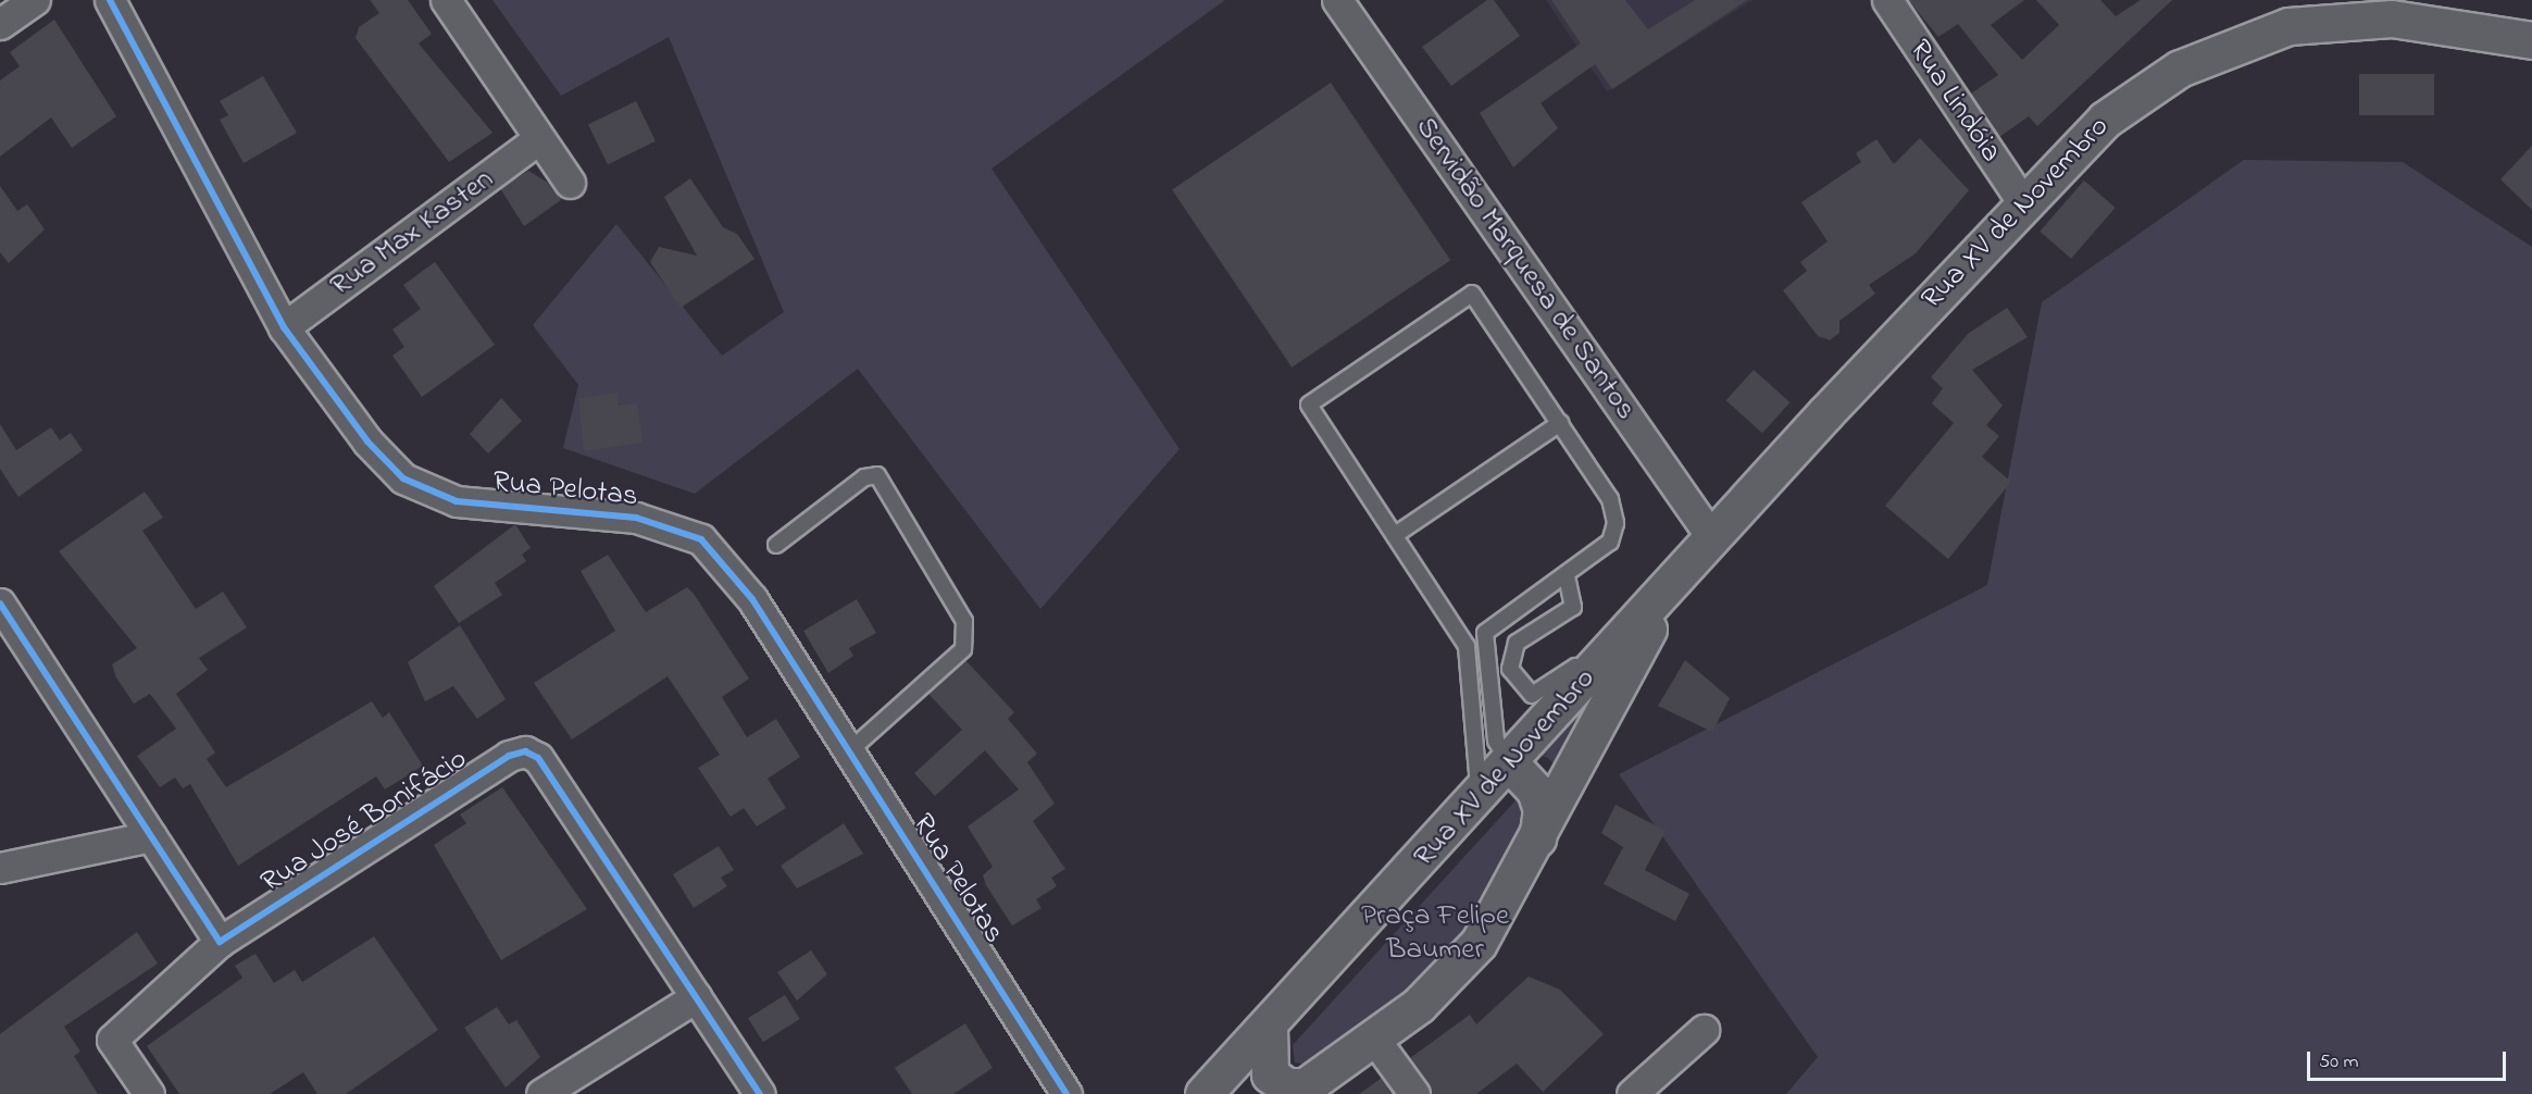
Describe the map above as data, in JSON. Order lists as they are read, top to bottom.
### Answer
{
  "streets": {
    "main road": ["Rua XV de Novembro"],
    "street": [
      "Rua Lindóia",
      "Rua Max Kasten",
      "Servidão Marquesa de Santos",
      "Rua Pelotas",
      "Rua José Bonifácio"
    ]
  },
  "crossings": [
    ["Rua Lindóia", "Rua XV de Novembro"],
    ["Rua XV de Novembro", "Servidão Marquesa de Santos"],
    ["Rua Max Kasten", "Rua Pelotas"]
  ],
  "parks": ["Praça Felipe Baumer"],
  "scale_bar": "50 m"
}
